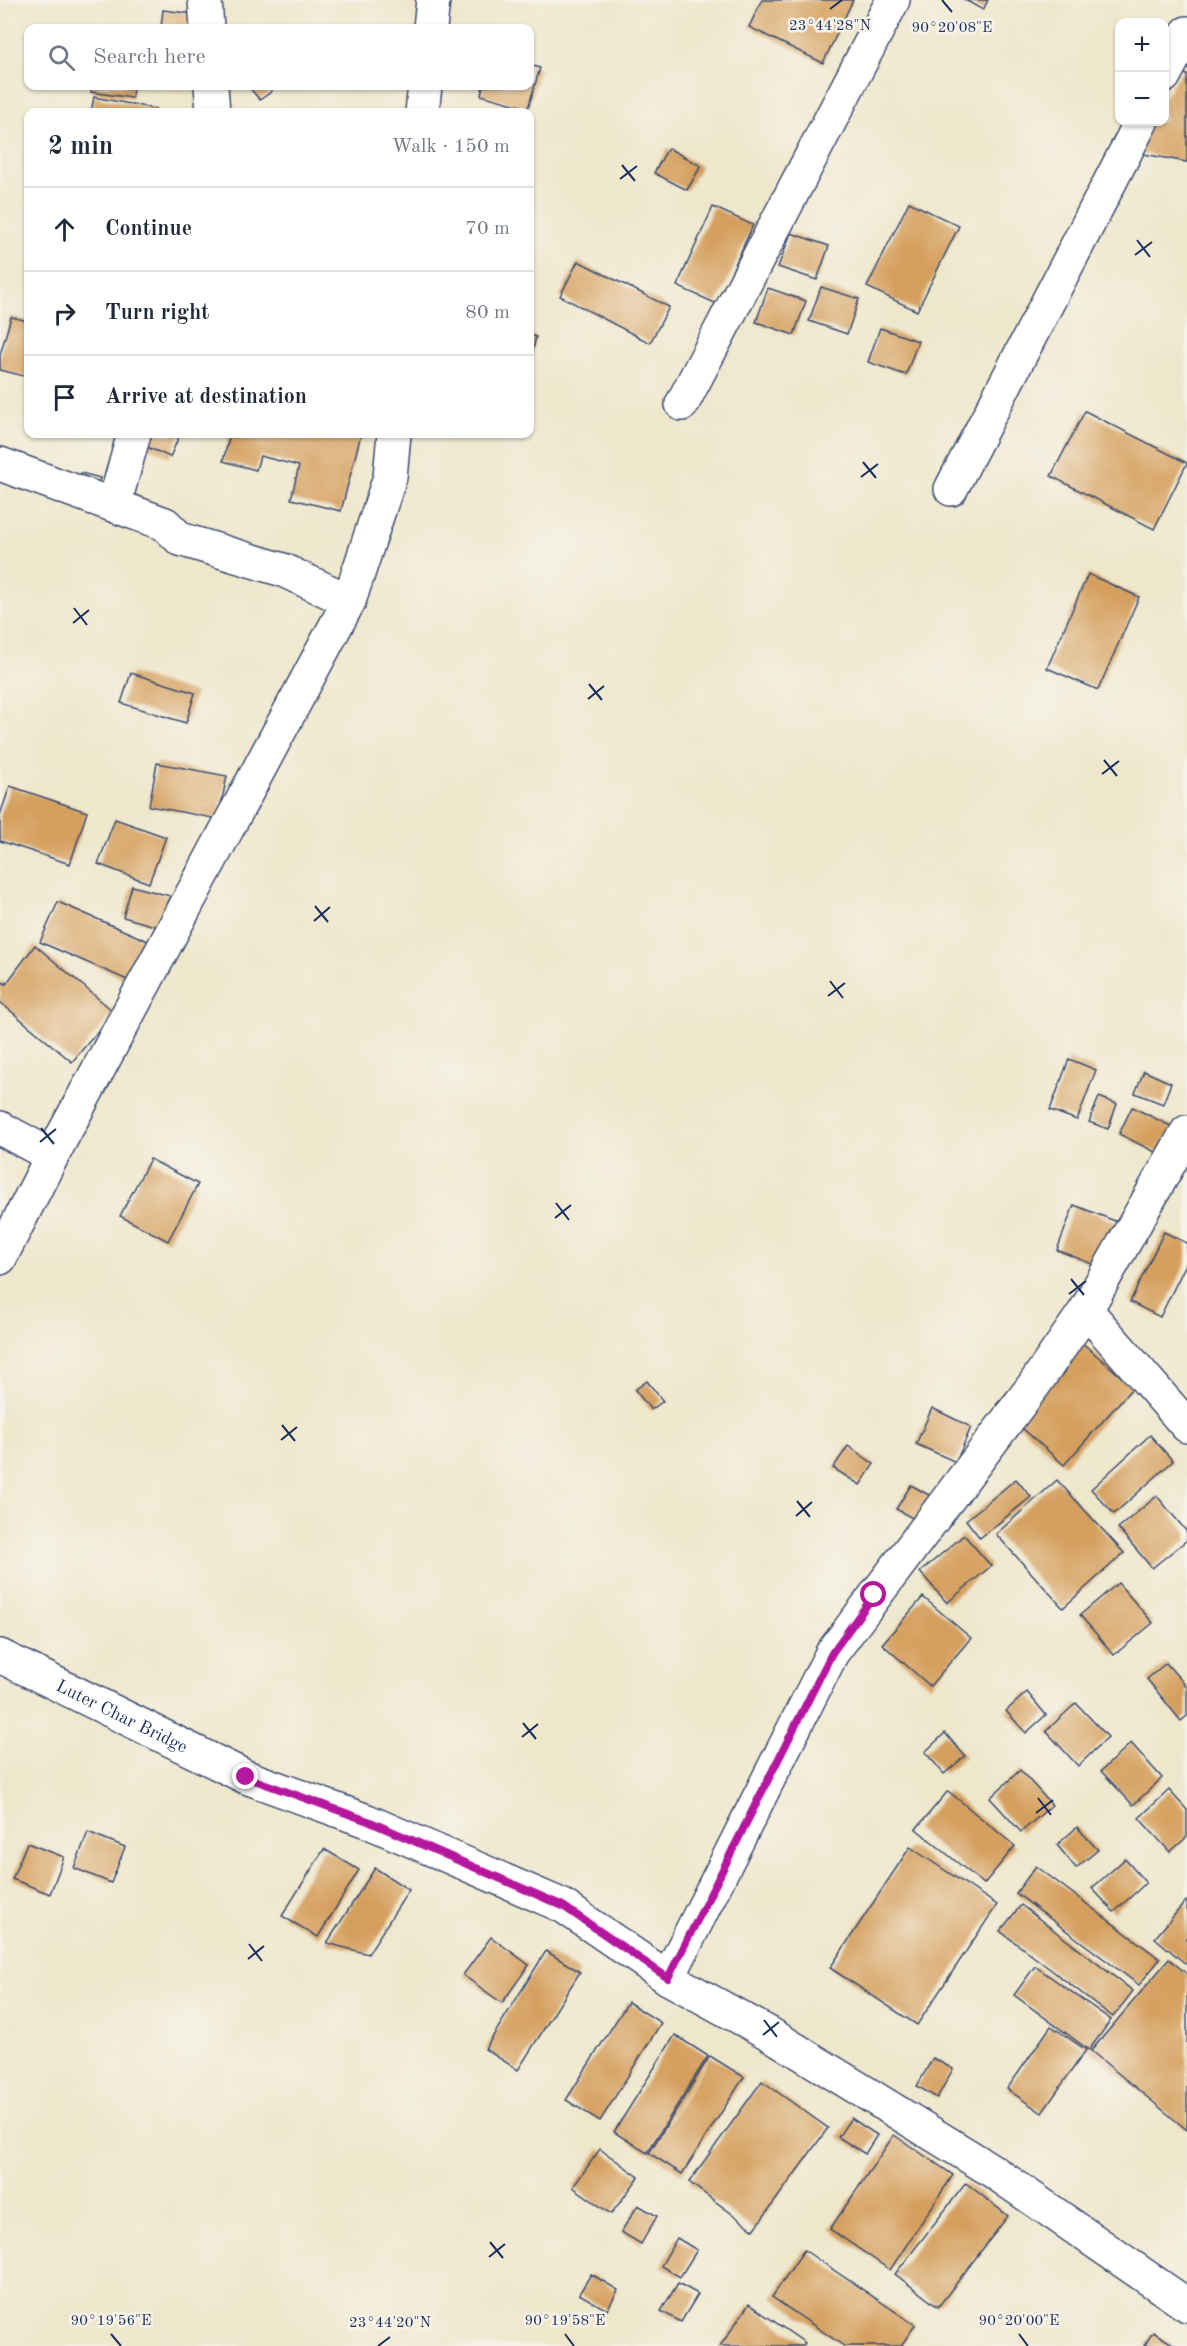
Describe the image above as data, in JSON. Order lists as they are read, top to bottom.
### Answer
{
  "streets": {
    "street": ["Luter Char Bridge"]
  },
  "page": {
    "map_buttons": ["+", "−"],
    "search": "Search here",
    "heading": ["2 min", "Walk · 150 m"],
    "list": [
      ["Continue", "70 m"],
      ["Turn right", "80 m"],
      "Arrive at destination"
    ]
  },
  "coordinates": [
    "23°44'28\"N",
    "90°20'08\"E",
    "90°19'56\"E",
    "90°19'58\"E",
    "90°20'00\"E",
    "23°44'20\"N"
  ]
}
